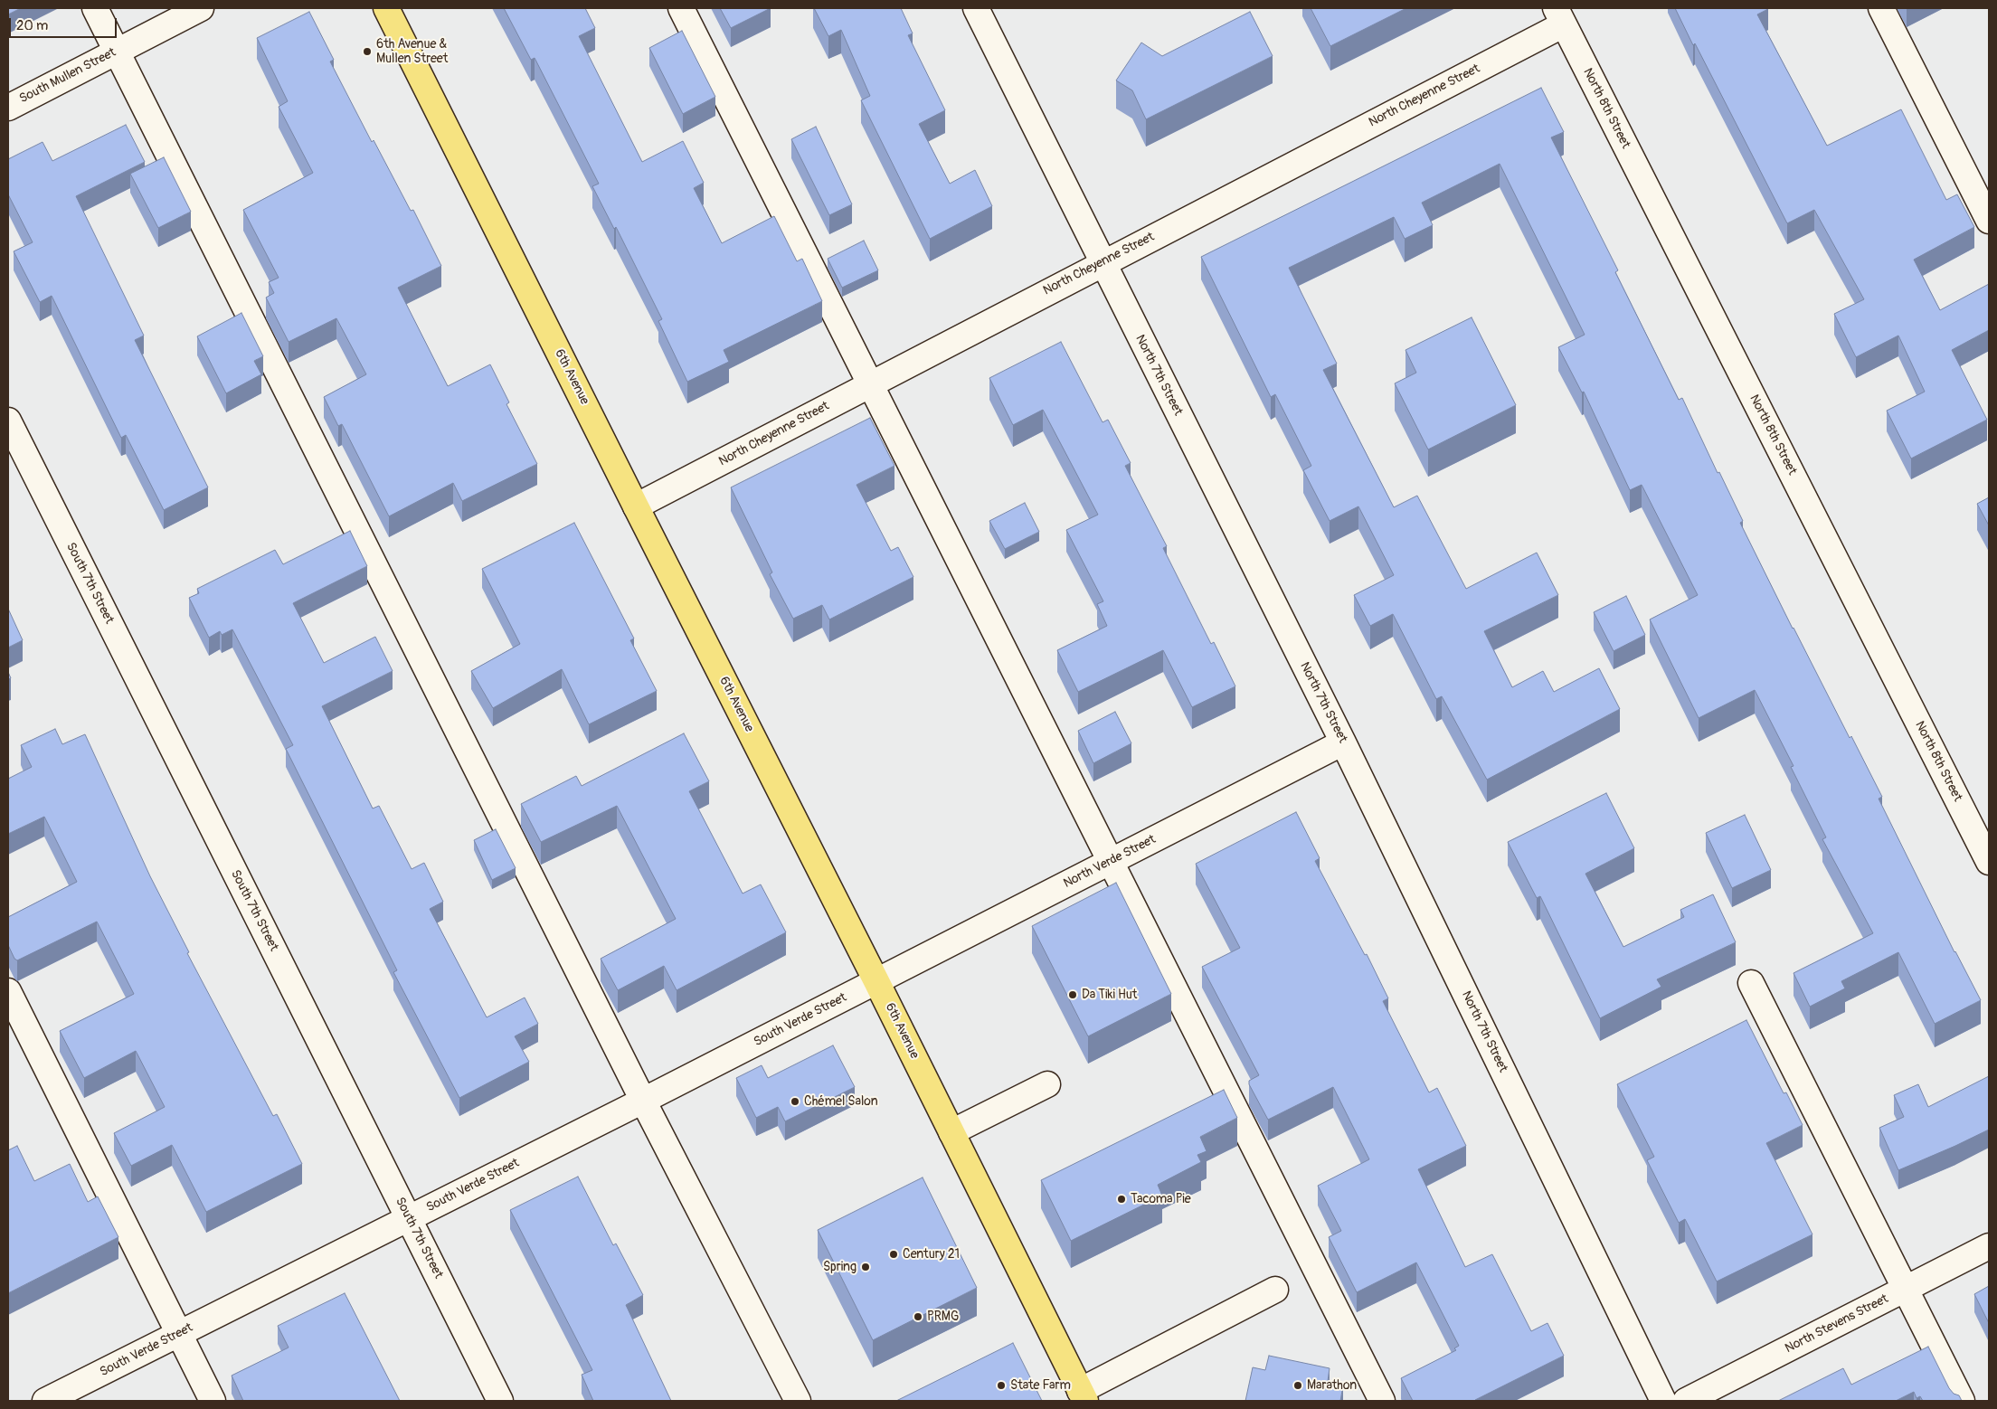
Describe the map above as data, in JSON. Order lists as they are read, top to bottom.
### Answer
{
  "streets": {
    "main road": ["6th Avenue"],
    "street": [
      "South Mullen Street",
      "North Cheyenne Street",
      "North 8th Street",
      "North 7th Street",
      "South 7th Street",
      "North Verde Street",
      "South Verde Street",
      "North Stevens Street"
    ]
  },
  "crossings": [
    ["North Cheyenne Street", "North 8th Street"],
    ["North Cheyenne Street", "North 7th Street"],
    ["North Cheyenne Street", "6th Avenue"],
    ["North 7th Street", "North Verde Street"],
    ["6th Avenue", "North Verde Street"],
    ["6th Avenue", "South Verde Street"],
    ["South 7th Street", "South Verde Street"],
    ["North Verde Street", "South Verde Street"]
  ],
  "places": [
    "6th Avenue & Mullen Street",
    "Da Tiki Hut",
    "Chémel Salon",
    "Tacoma Pie",
    "Century 21",
    "Spring",
    "PRMG",
    "State Farm",
    "Marathon"
  ],
  "scale_bar": "20 m"
}
